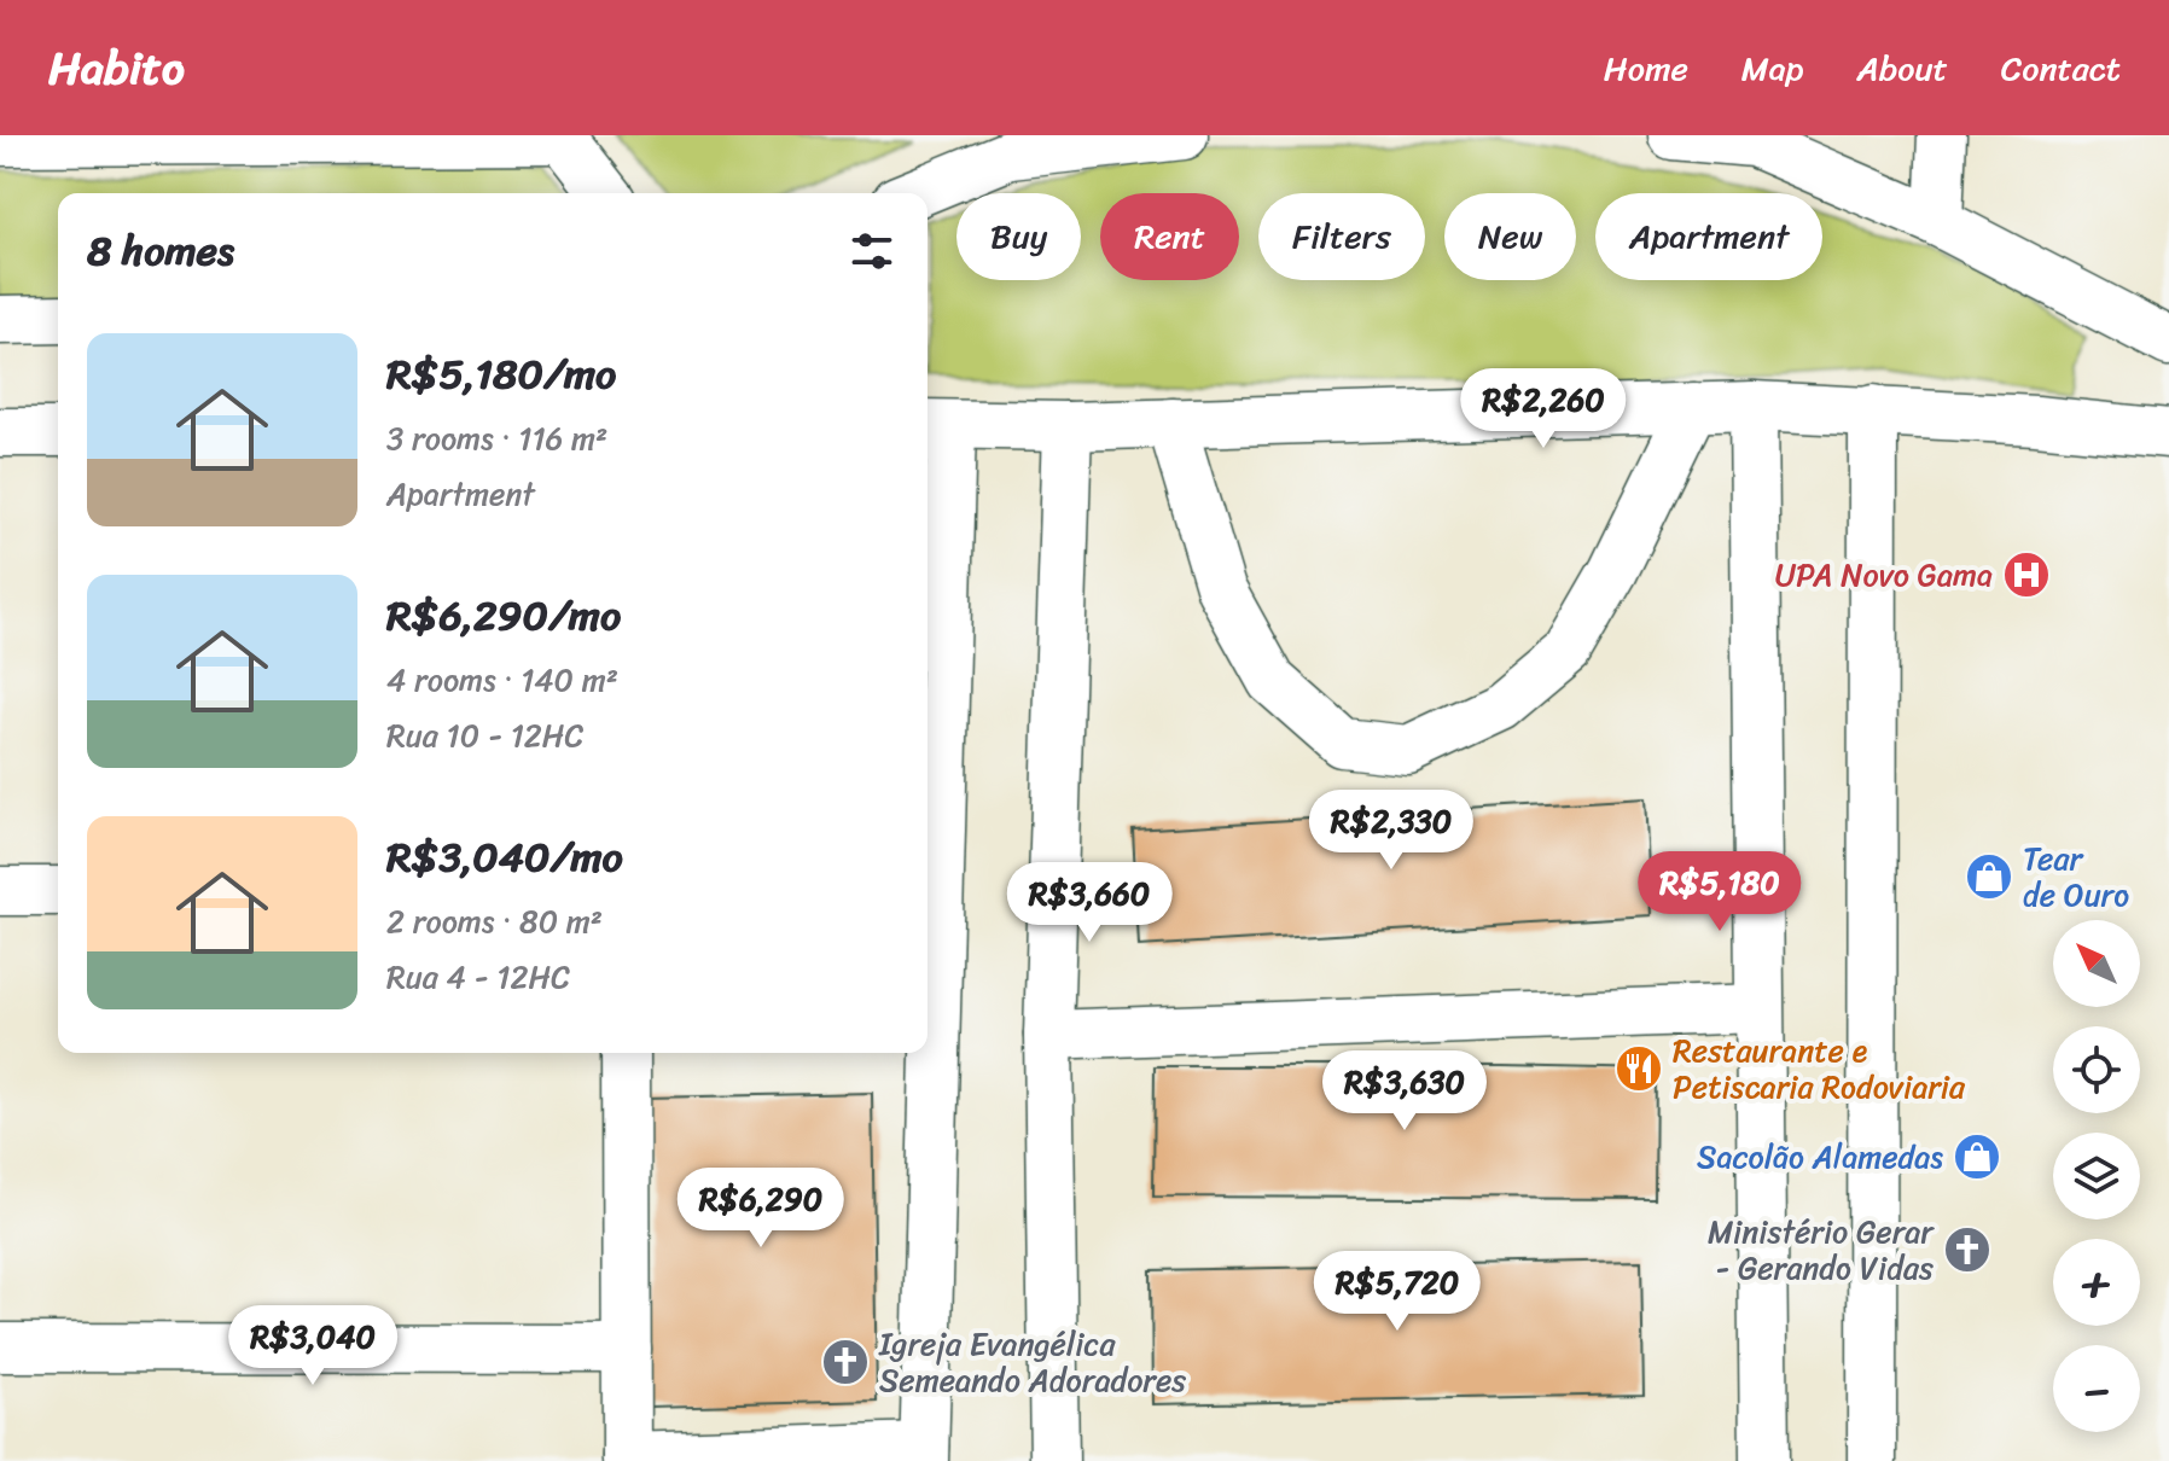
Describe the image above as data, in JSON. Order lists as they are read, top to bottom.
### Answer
{
  "places": {
    "hospital": ["UPA Novo Gama"],
    "shop": ["Tear de Ouro", "Sacolão Alamedas"],
    "restaurant": ["Restaurante e Petiscaria Rodoviaria"],
    "church": ["Ministério Gerar - Gerando Vidas", "Igreja Evangélica Semeando Adoradores"]
  },
  "north": "top left",
  "page": {
    "header": "Habito",
    "nav": [
      "Home",
      "Map",
      "About",
      "Contact"
    ],
    "chip": [
      "Buy",
      "Rent",
      "Filters",
      "New",
      "Apartment"
    ],
    "heading": "8 homes",
    "list": [
      {
        "name": "R$5,180/mo",
        "note": "3 rooms · 116 m² · Apartment"
      },
      {
        "name": "R$6,290/mo",
        "note": "4 rooms · 140 m² · Rua 10 - 12HC"
      },
      {
        "name": "R$3,040/mo",
        "note": "2 rooms · 80 m² · Rua 4 - 12HC"
      }
    ],
    "price": [
      "R$2,260",
      "R$2,330",
      "R$5,180",
      "R$3,660",
      "R$3,630",
      "R$6,290",
      "R$5,720",
      "R$3,040"
    ],
    "map_buttons": ["+", "−"]
  }
}
